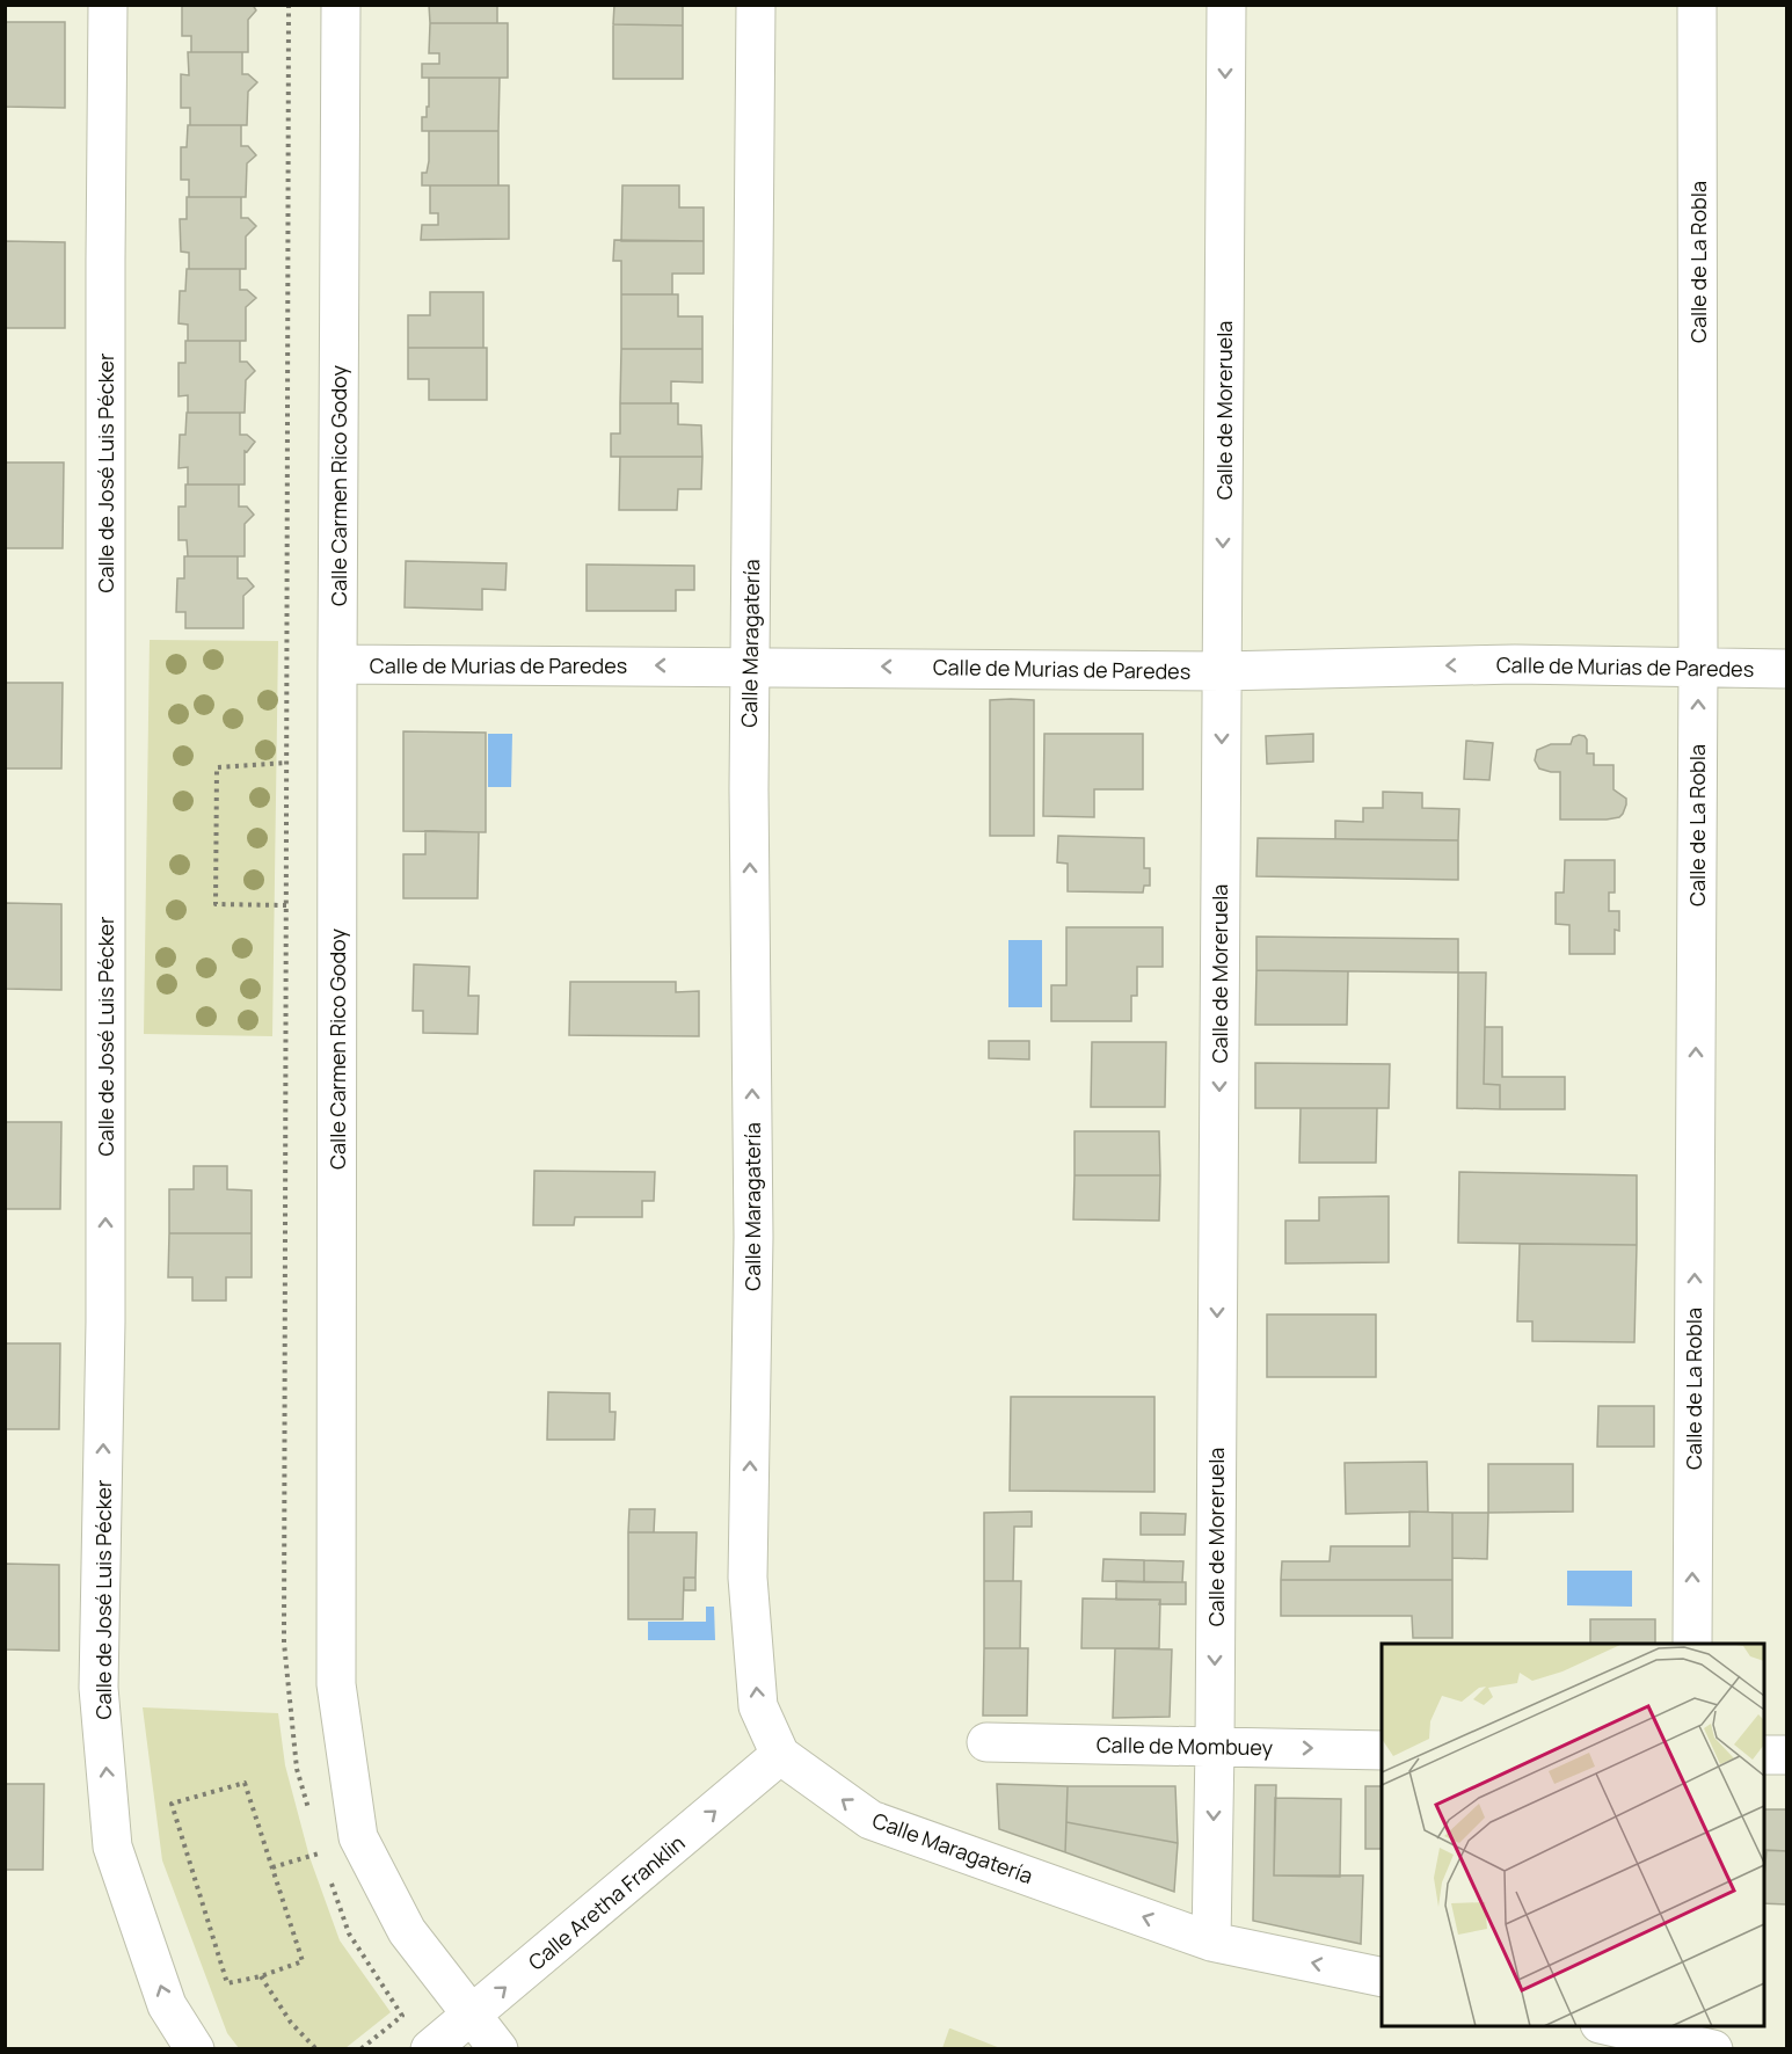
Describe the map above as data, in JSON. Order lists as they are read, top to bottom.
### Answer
{
  "streets": {
    "street": [
      "Calle de La Robla",
      "Calle de Moreruela",
      "Calle de José Luis Pécker",
      "Calle Carmen Rico Godoy",
      "Calle Maragatería",
      "Calle de Murias de Paredes",
      "Calle de Mombuey",
      "Calle Aretha Franklin"
    ]
  },
  "crossings": [
    ["Calle de La Robla", "Calle de Murias de Paredes"],
    ["Calle de Moreruela", "Calle Maragatería"],
    ["Calle de Moreruela", "Calle de Murias de Paredes"],
    ["Calle de Moreruela", "Calle de Mombuey"],
    ["Calle Carmen Rico Godoy", "Calle de Murias de Paredes"],
    ["Calle Carmen Rico Godoy", "Calle Aretha Franklin"],
    ["Calle Maragatería", "Calle de Murias de Paredes"],
    ["Calle Maragatería", "Calle Aretha Franklin"]
  ],
  "one_way": [
    "Calle de La Robla",
    "Calle de Moreruela",
    "Calle de José Luis Pécker",
    "Calle Maragatería",
    "Calle de Murias de Paredes",
    "Calle de Mombuey",
    "Calle Aretha Franklin"
  ]
}
